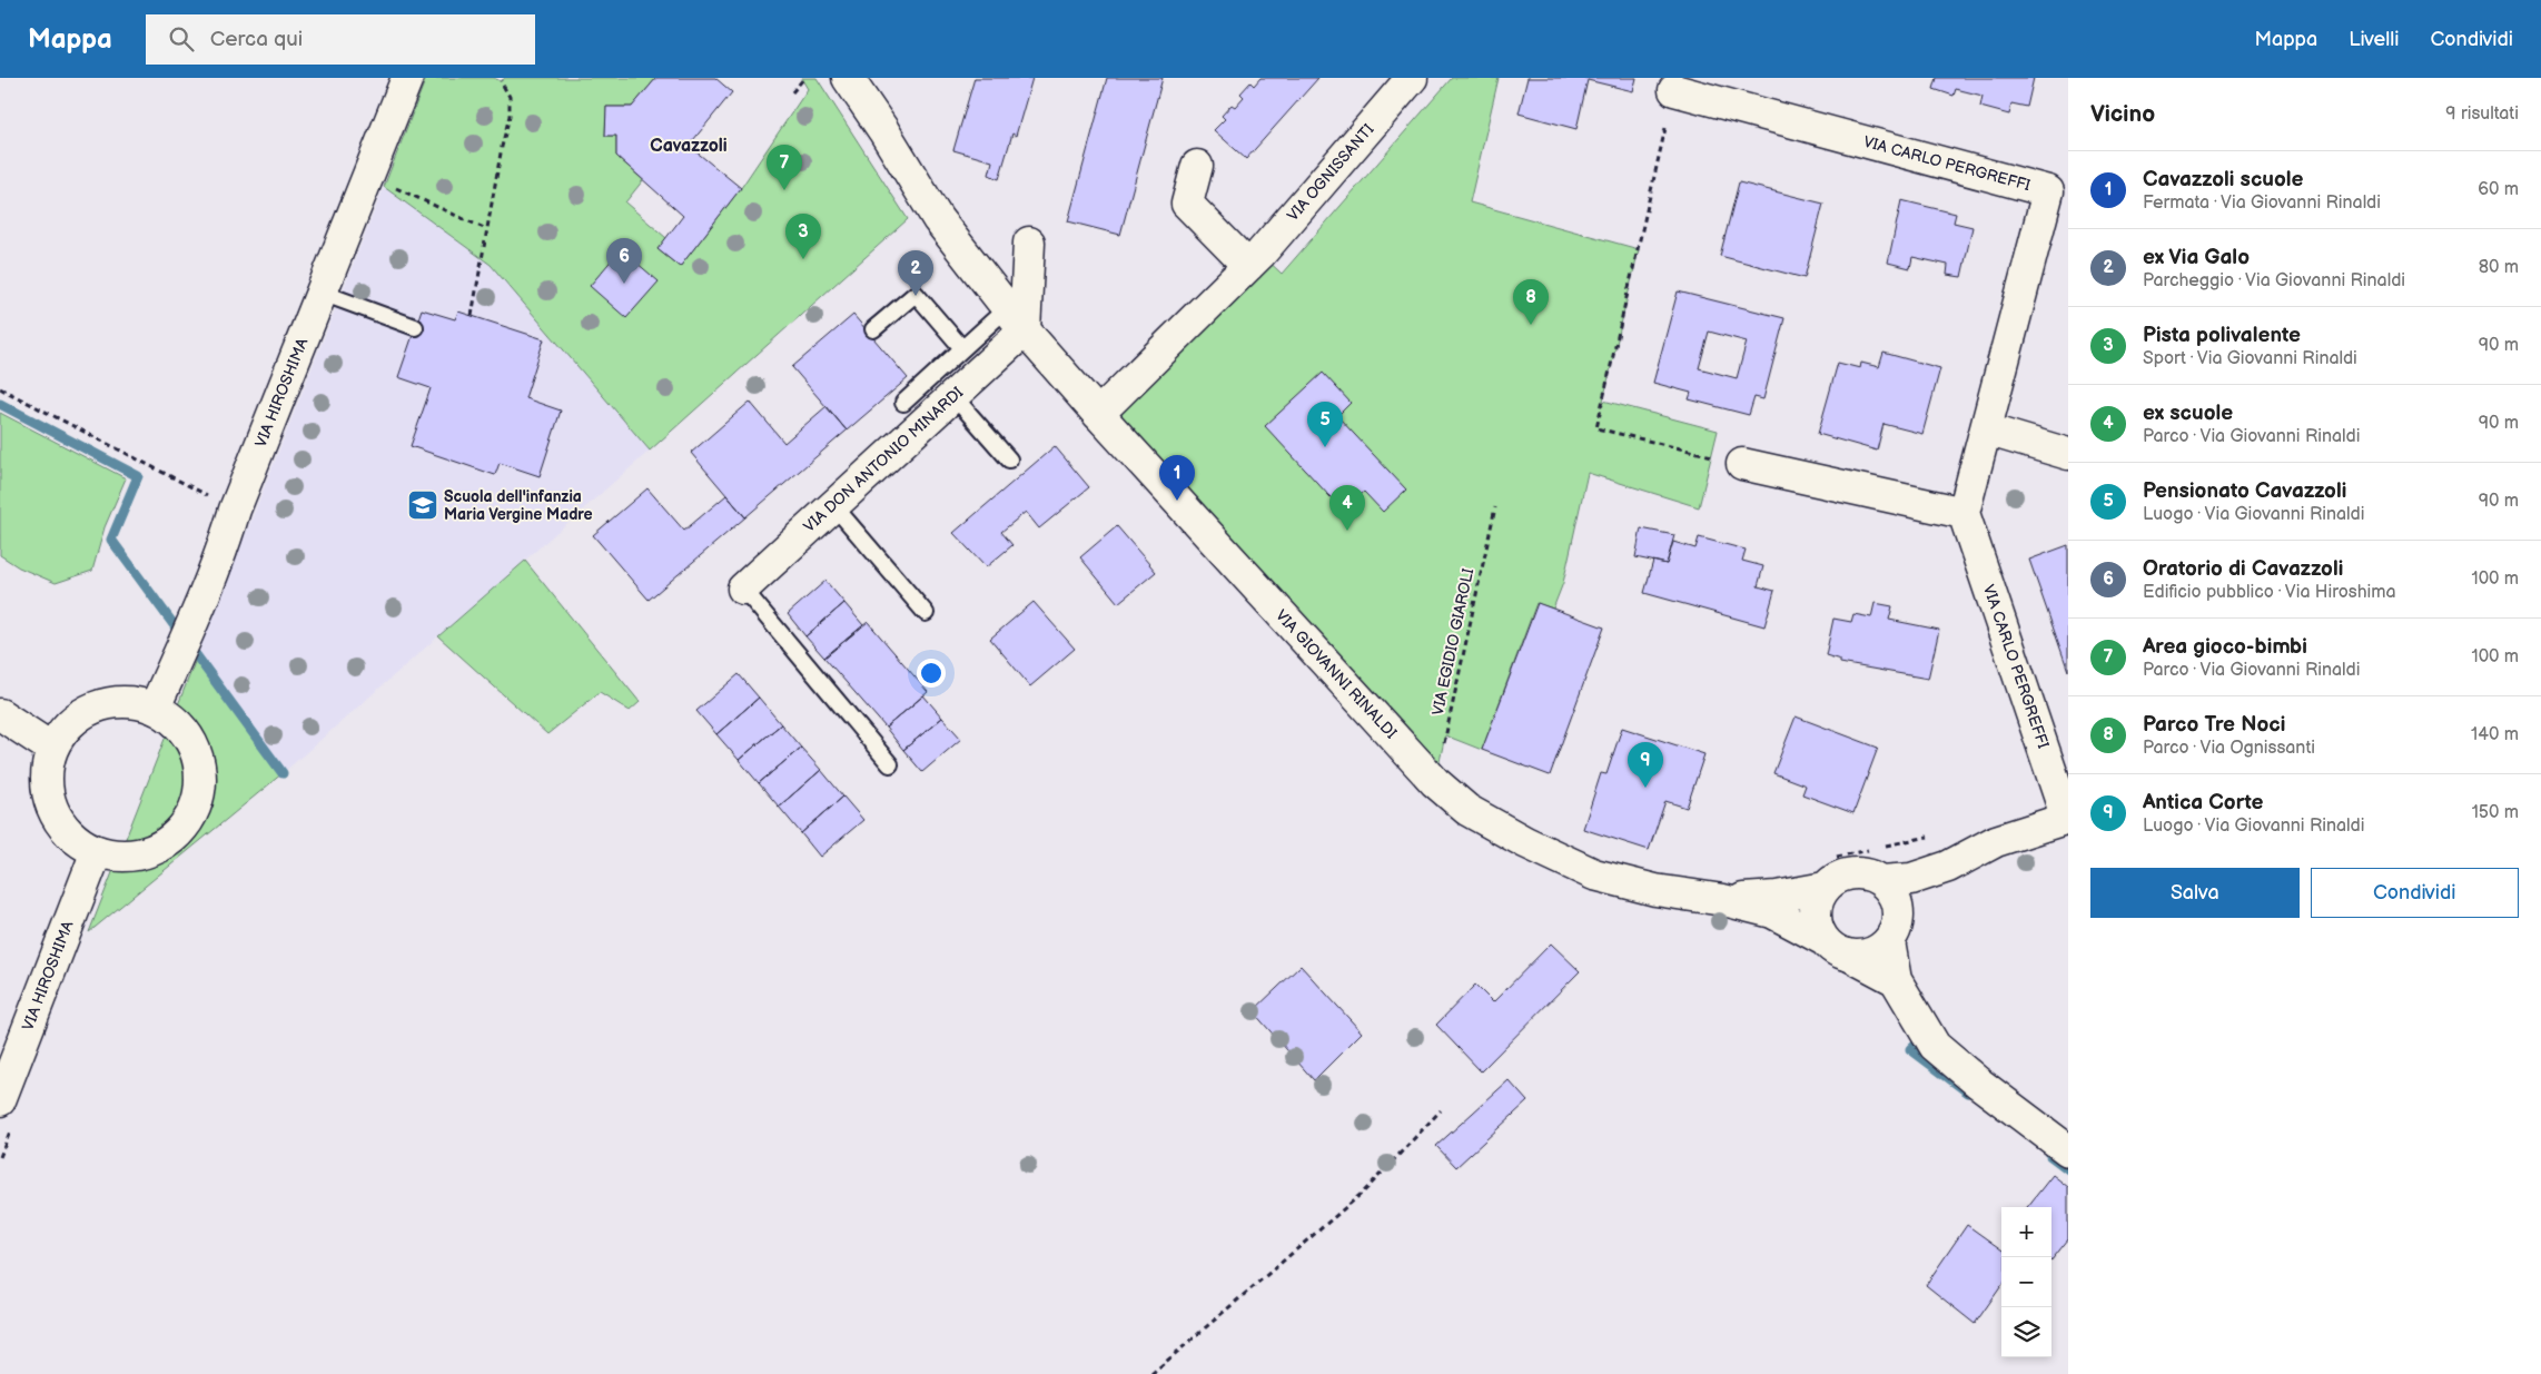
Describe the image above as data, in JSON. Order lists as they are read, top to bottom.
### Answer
{
  "streets": {
    "street": [
      "VIA CARLO PERGREFFI",
      "VIA OGNISSANTI",
      "VIA HIROSHIMA",
      "VIA DON ANTONIO MINARDI",
      "VIA GIOVANNI RINALDI"
    ],
    "path": ["VIA EGIDIO GIAROLI"]
  },
  "crossings": [
    ["VIA OGNISSANTI", "VIA GIOVANNI RINALDI"],
    ["VIA DON ANTONIO MINARDI", "VIA GIOVANNI RINALDI"],
    ["VIA EGIDIO GIAROLI", "VIA GIOVANNI RINALDI"]
  ],
  "districts": ["Cavazzoli"],
  "places": {
    "school or university": ["Scuola dell'infanzia Maria Vergine Madre"]
  },
  "page": {
    "header": "Mappa",
    "search": "Cerca qui",
    "nav": ["Mappa", "Livelli", "Condividi"],
    "heading": ["Vicino", "9 risultati"],
    "pins": [
      "7",
      "3",
      "6",
      "2",
      "8",
      "5",
      "1",
      "4",
      "9"
    ],
    "list": [
      {
        "mark": "1",
        "name": "Cavazzoli scuole",
        "note": "Fermata · Via Giovanni Rinaldi",
        "value": "60 m"
      },
      {
        "mark": "2",
        "name": "ex Via Galo",
        "note": "Parcheggio · Via Giovanni Rinaldi",
        "value": "80 m"
      },
      {
        "mark": "3",
        "name": "Pista polivalente",
        "note": "Sport · Via Giovanni Rinaldi",
        "value": "90 m"
      },
      {
        "mark": "4",
        "name": "ex scuole",
        "note": "Parco · Via Giovanni Rinaldi",
        "value": "90 m"
      },
      {
        "mark": "5",
        "name": "Pensionato Cavazzoli",
        "note": "Luogo · Via Giovanni Rinaldi",
        "value": "90 m"
      },
      {
        "mark": "6",
        "name": "Oratorio di Cavazzoli",
        "note": "Edificio pubblico · Via Hiroshima",
        "value": "100 m"
      },
      {
        "mark": "7",
        "name": "Area gioco-bimbi",
        "note": "Parco · Via Giovanni Rinaldi",
        "value": "100 m"
      },
      {
        "mark": "8",
        "name": "Parco Tre Noci",
        "note": "Parco · Via Ognissanti",
        "value": "140 m"
      },
      {
        "mark": "9",
        "name": "Antica Corte",
        "note": "Luogo · Via Giovanni Rinaldi",
        "value": "150 m"
      }
    ],
    "buttons": ["Salva", "Condividi"],
    "map_buttons": ["+", "−"]
  }
}
